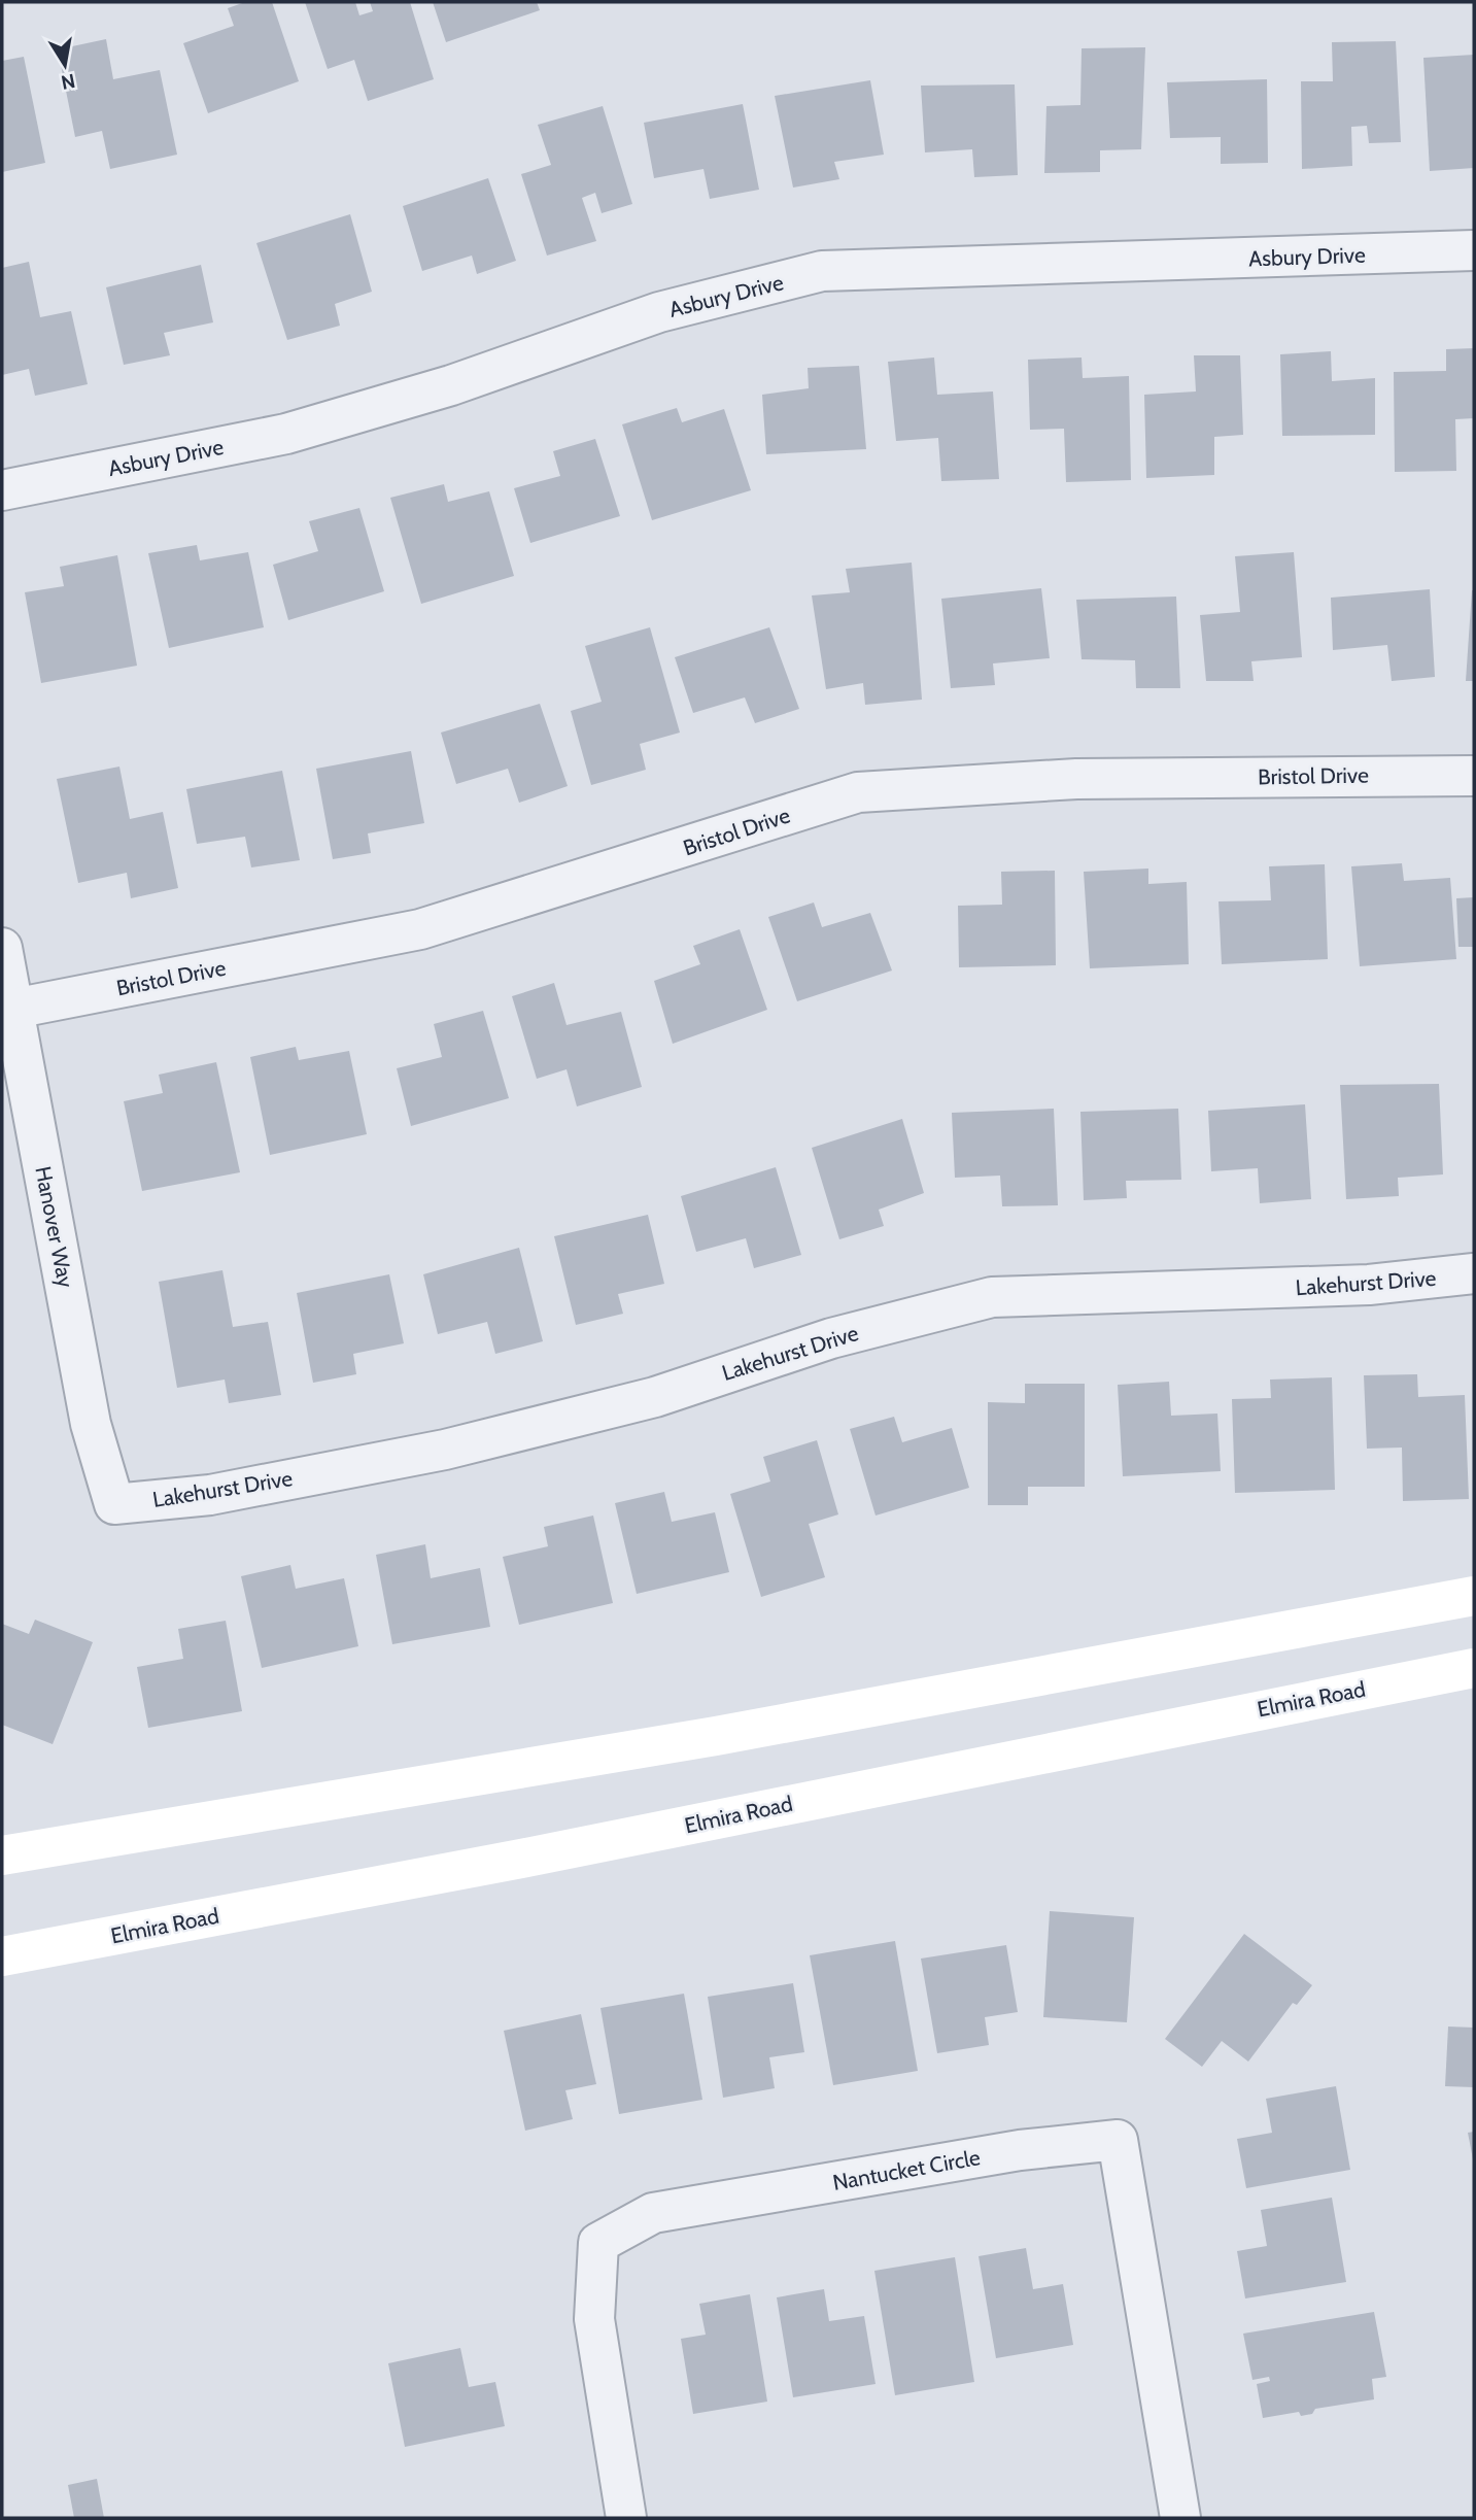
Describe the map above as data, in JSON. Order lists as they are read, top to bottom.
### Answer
{
  "streets": {
    "main road": ["Elmira Road"],
    "street": [
      "Asbury Drive",
      "Bristol Drive",
      "Hanover Way",
      "Lakehurst Drive",
      "Nantucket Circle"
    ]
  },
  "crossings": [
    ["Bristol Drive", "Hanover Way"],
    ["Hanover Way", "Lakehurst Drive"]
  ],
  "north": "bottom"
}
